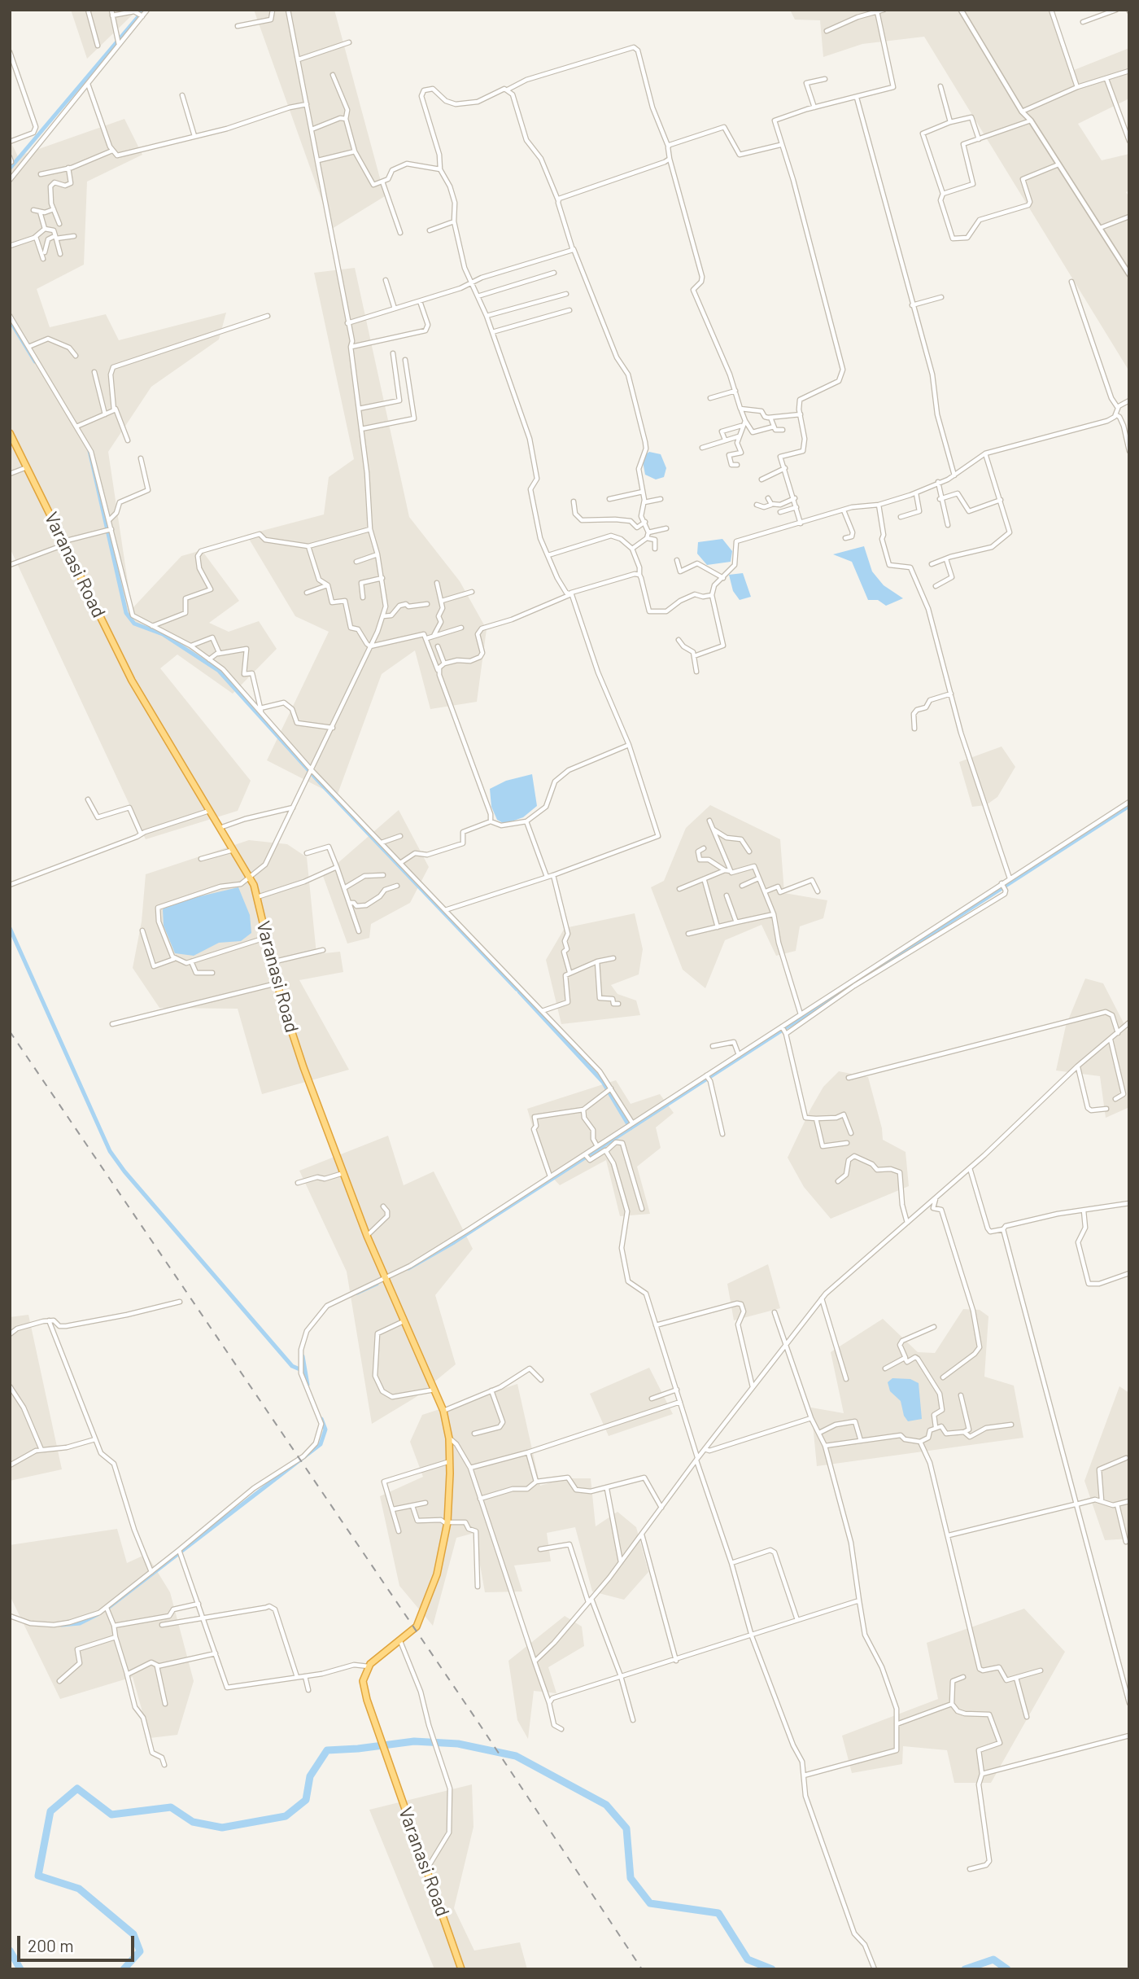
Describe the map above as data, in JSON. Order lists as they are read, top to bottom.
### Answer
{
  "streets": {
    "highway": ["Varanasi Road"]
  },
  "scale_bar": "200 m"
}
